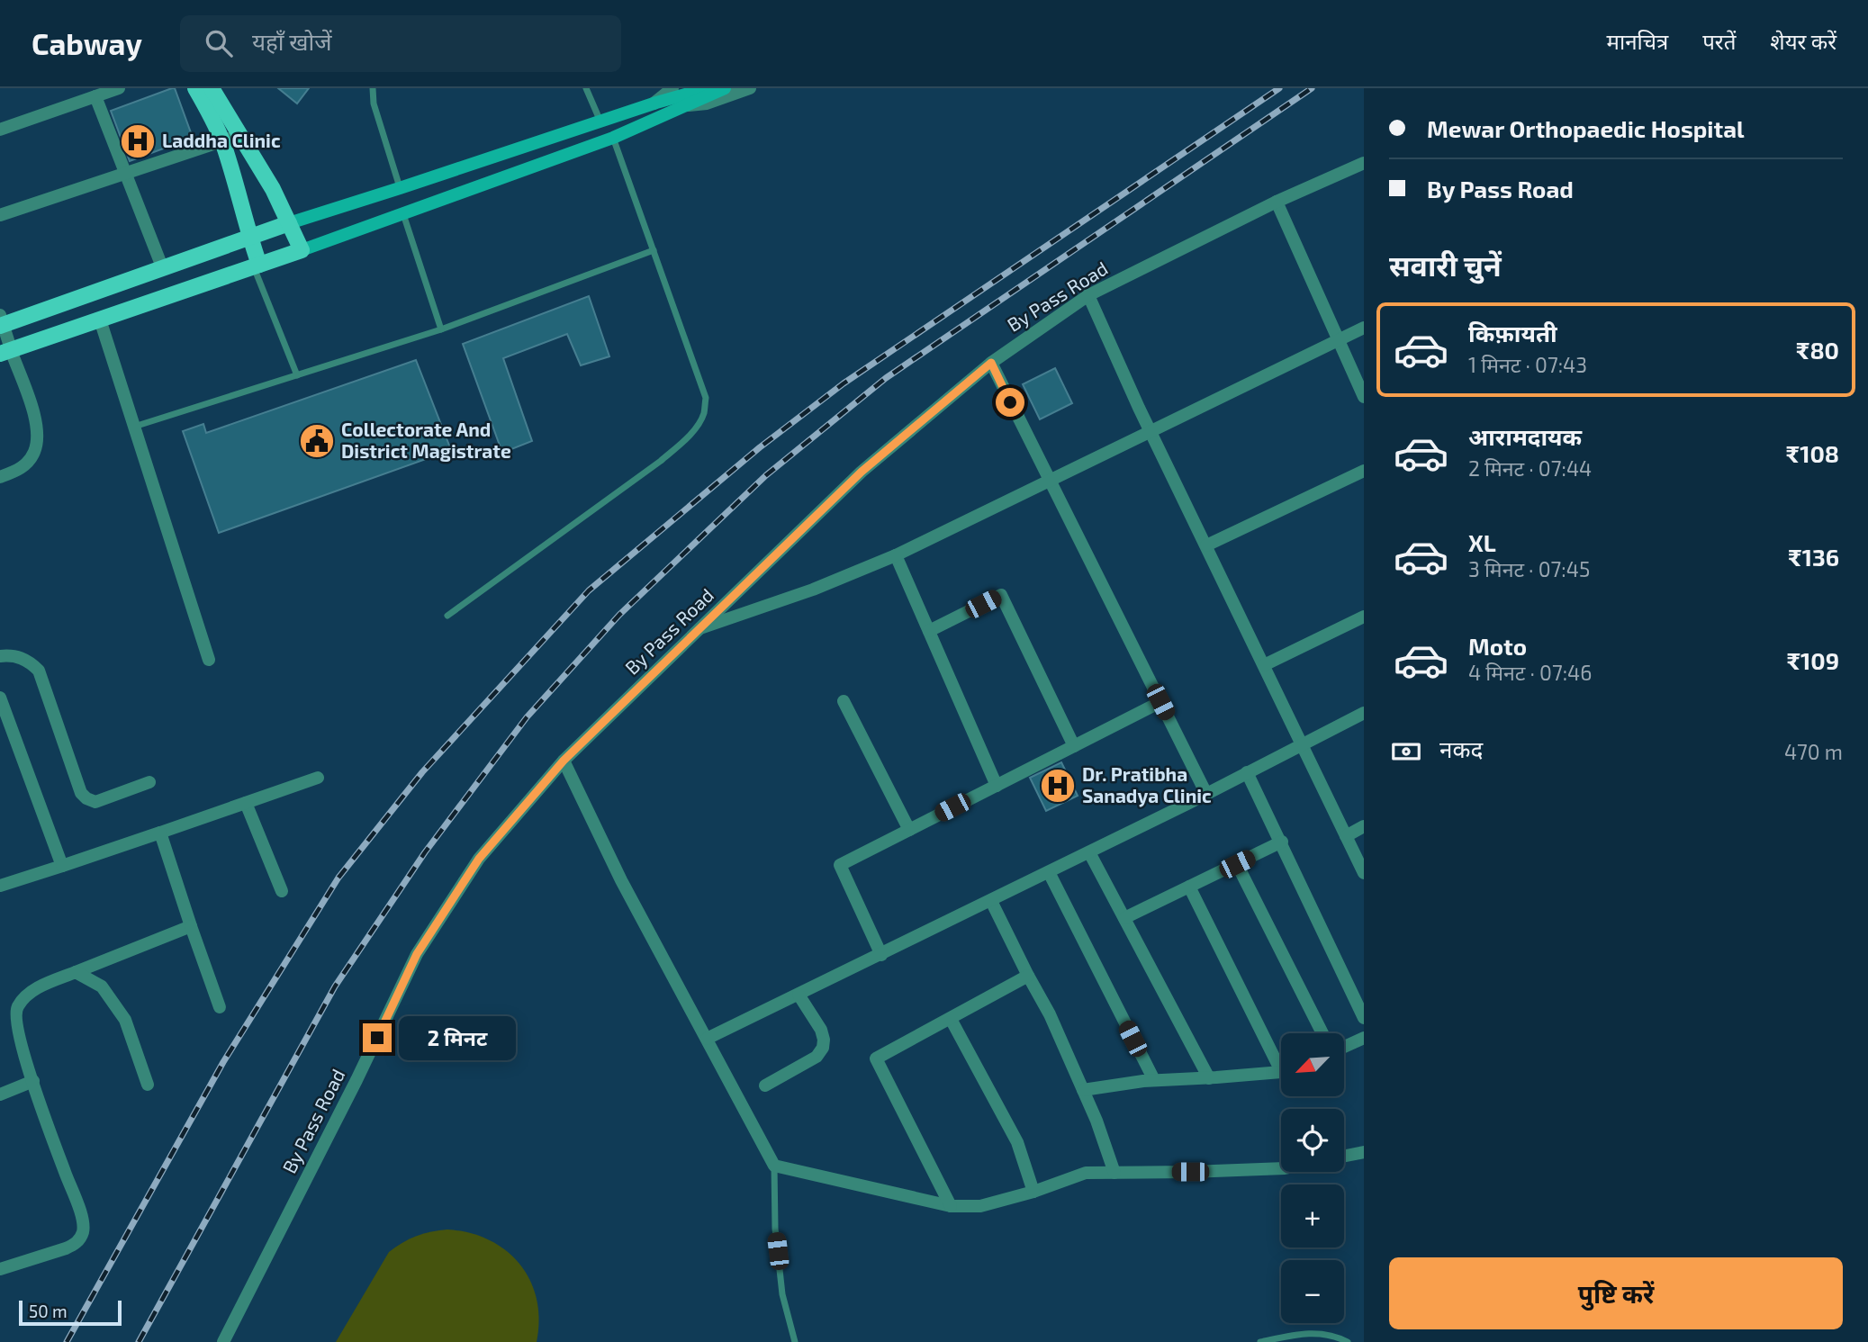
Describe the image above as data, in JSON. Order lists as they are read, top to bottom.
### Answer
{
  "streets": {
    "street": ["By Pass Road"]
  },
  "places": {
    "hospital": ["Laddha Clinic", "Dr. Pratibha Sanadya Clinic"],
    "public building": ["Collectorate And District Magistrate"]
  },
  "scale_bar": "50 m",
  "north": "bottom left",
  "page": {
    "header": "Cabway",
    "search": "यहाँ खोजें",
    "nav": ["मानचित्र", "परतें", "शेयर करें"],
    "banner": ["Mewar Orthopaedic Hospital", "By Pass Road"],
    "heading": "सवारी चुनें",
    "list": [
      {
        "name": "किफ़ायती",
        "note": "1 मिनट · 07:43",
        "value": "₹80"
      },
      {
        "name": "आरामदायक",
        "note": "2 मिनट · 07:44",
        "value": "₹108"
      },
      {
        "name": "XL",
        "note": "3 मिनट · 07:45",
        "value": "₹136"
      },
      {
        "name": "Moto",
        "note": "4 मिनट · 07:46",
        "value": "₹109"
      }
    ],
    "pay": ["नकद", "470 m"],
    "bubble": "2 मिनट",
    "map_buttons": ["+", "−"],
    "buttons": "पुष्टि करें",
    "scale": "50 m"
  }
}
